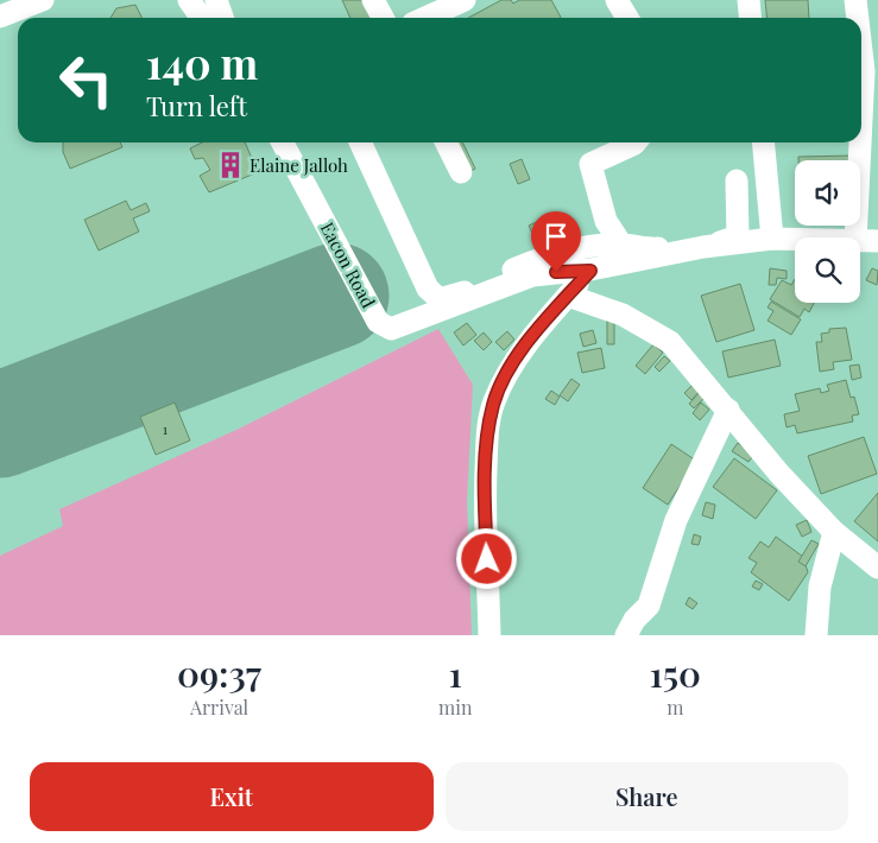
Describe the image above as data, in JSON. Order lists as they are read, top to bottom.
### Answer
{
  "streets": {
    "street": ["Eacon Road"]
  },
  "places": {
    "building": ["Elaine Jalloh"]
  },
  "house_numbers": ["1"],
  "page": {
    "turn": ["140 m", "Turn left"],
    "eta": [
      "09:37",
      "Arrival",
      "1",
      "min",
      "150",
      "m"
    ],
    "buttons": ["Exit", "Share"]
  }
}
